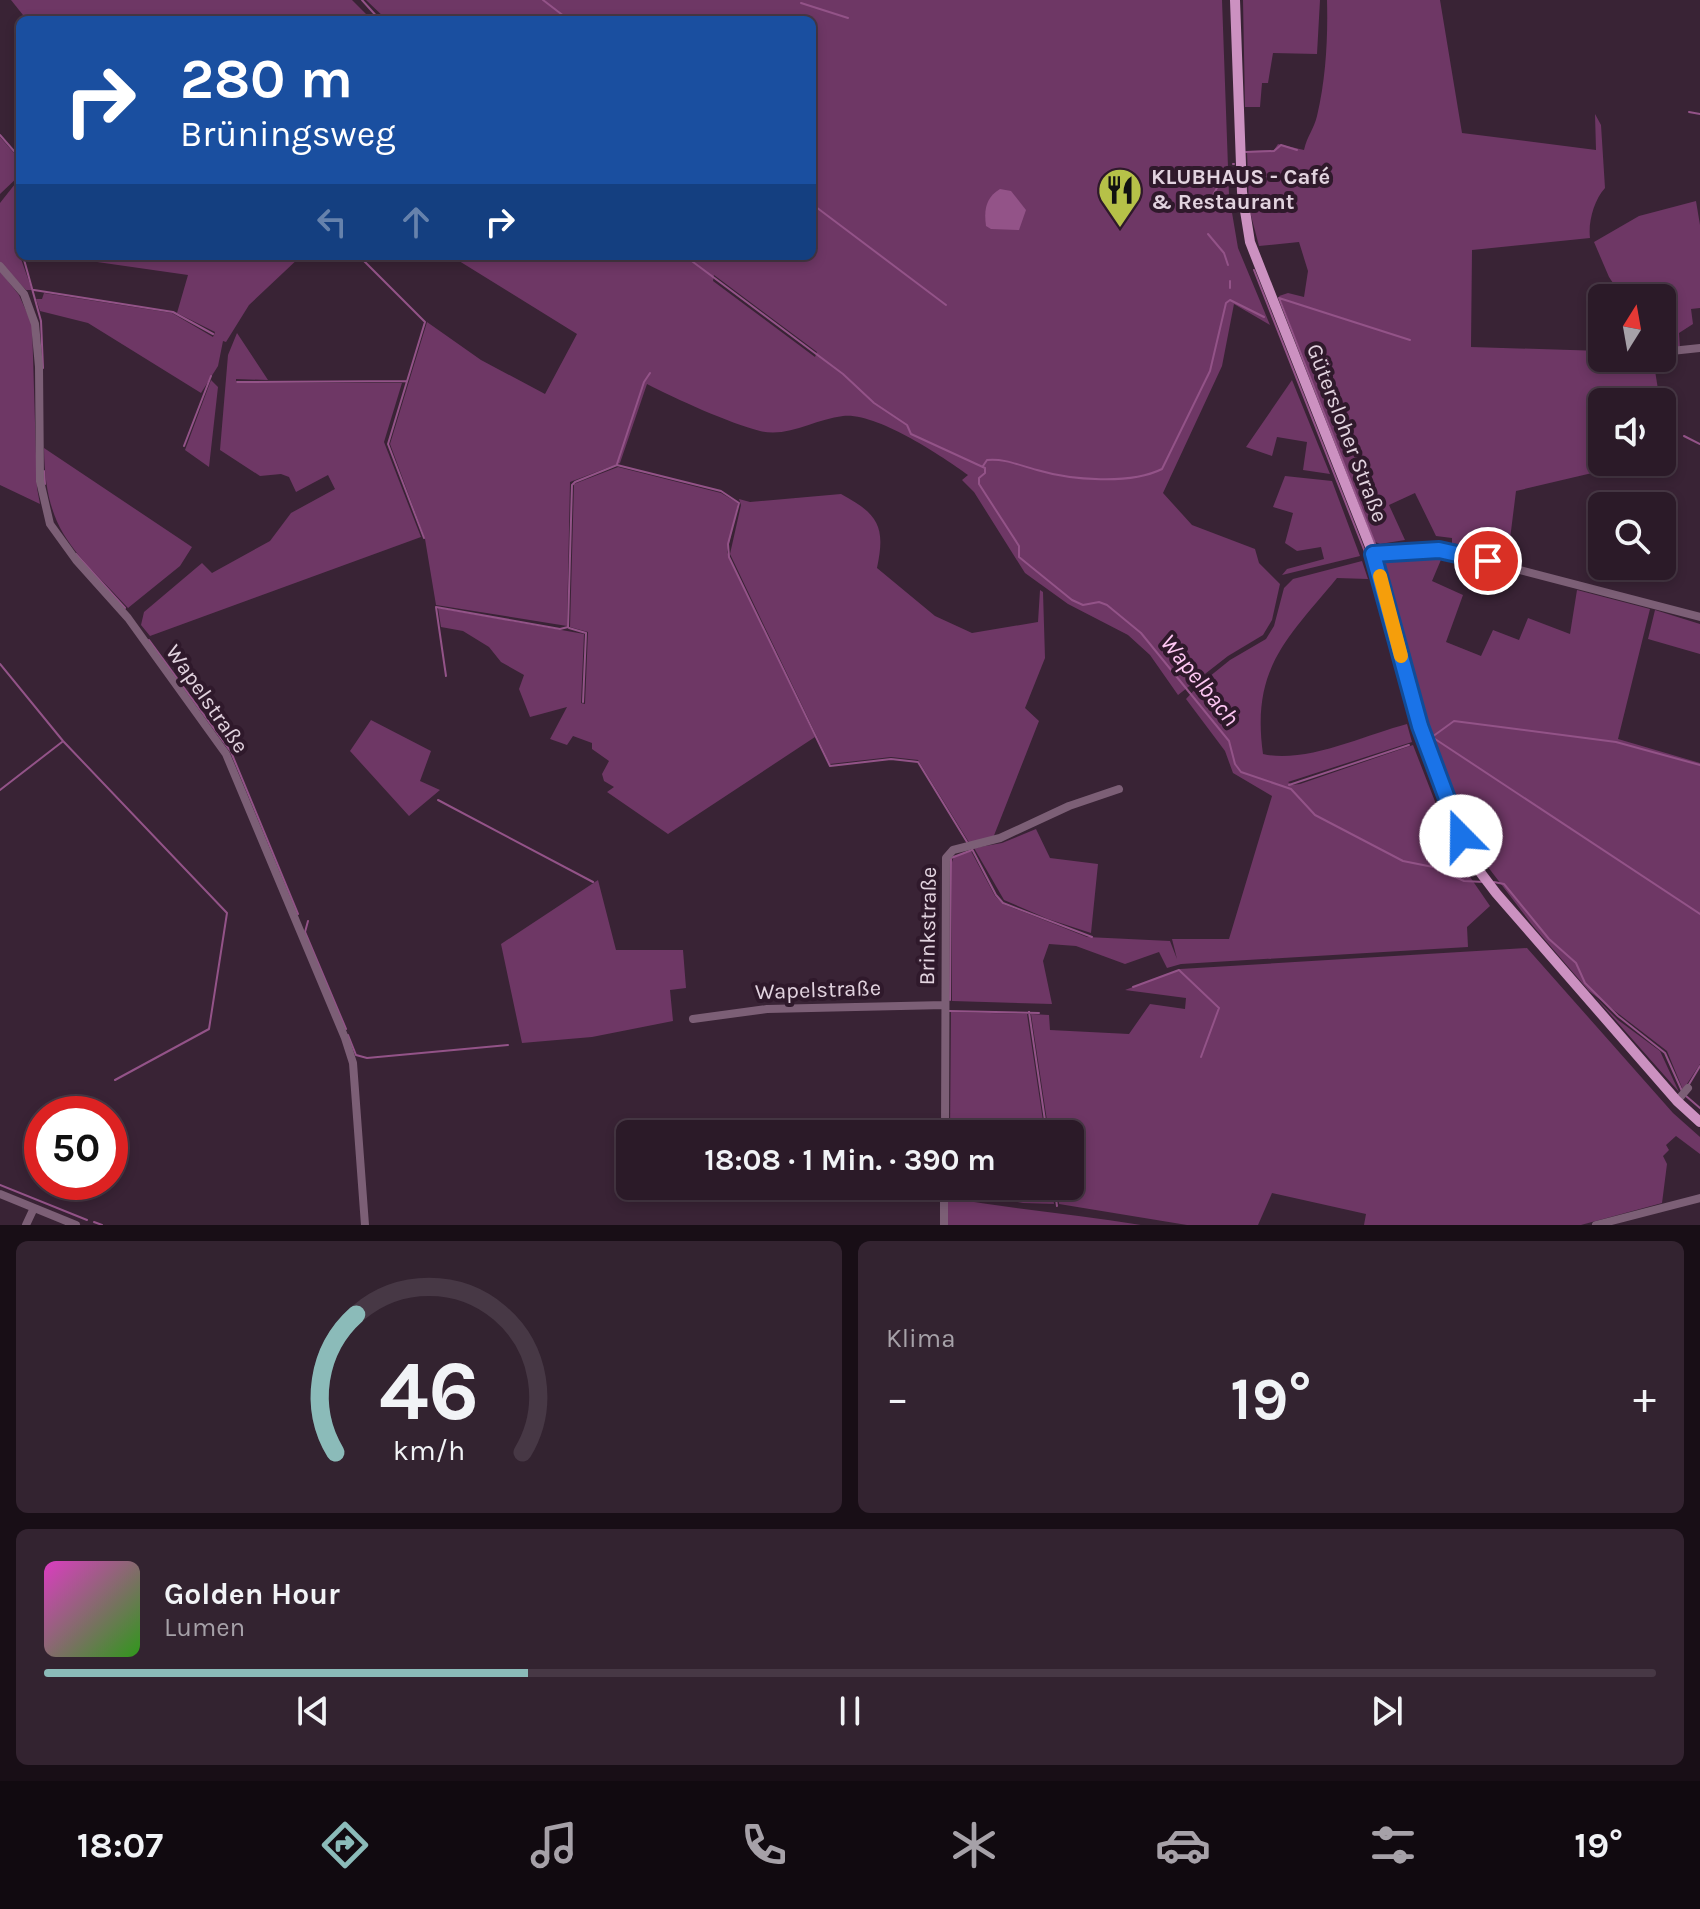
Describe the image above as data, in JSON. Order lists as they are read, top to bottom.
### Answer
{
  "streets": {
    "main road": ["Gütersloher Straße"],
    "street": ["Wapelstraße", "Brinkstraße"]
  },
  "crossings": [
    ["Wapelstraße", "Brinkstraße"]
  ],
  "water": ["Wapelbach"],
  "places": {
    "restaurant": ["KLUBHAUS - Café & Restaurant"]
  },
  "north": "top",
  "page": {
    "turn": ["280 m", "Brüningsweg"],
    "limit": "50",
    "trip": "18:08 · 1 Min. · 390 m",
    "tile": "Klima",
    "heat": ["−", "19°", "+"],
    "song": ["Golden Hour", "Lumen"],
    "tabs": ["18:07", "19°"],
    "gauge": ["46", "km/h"]
  }
}
